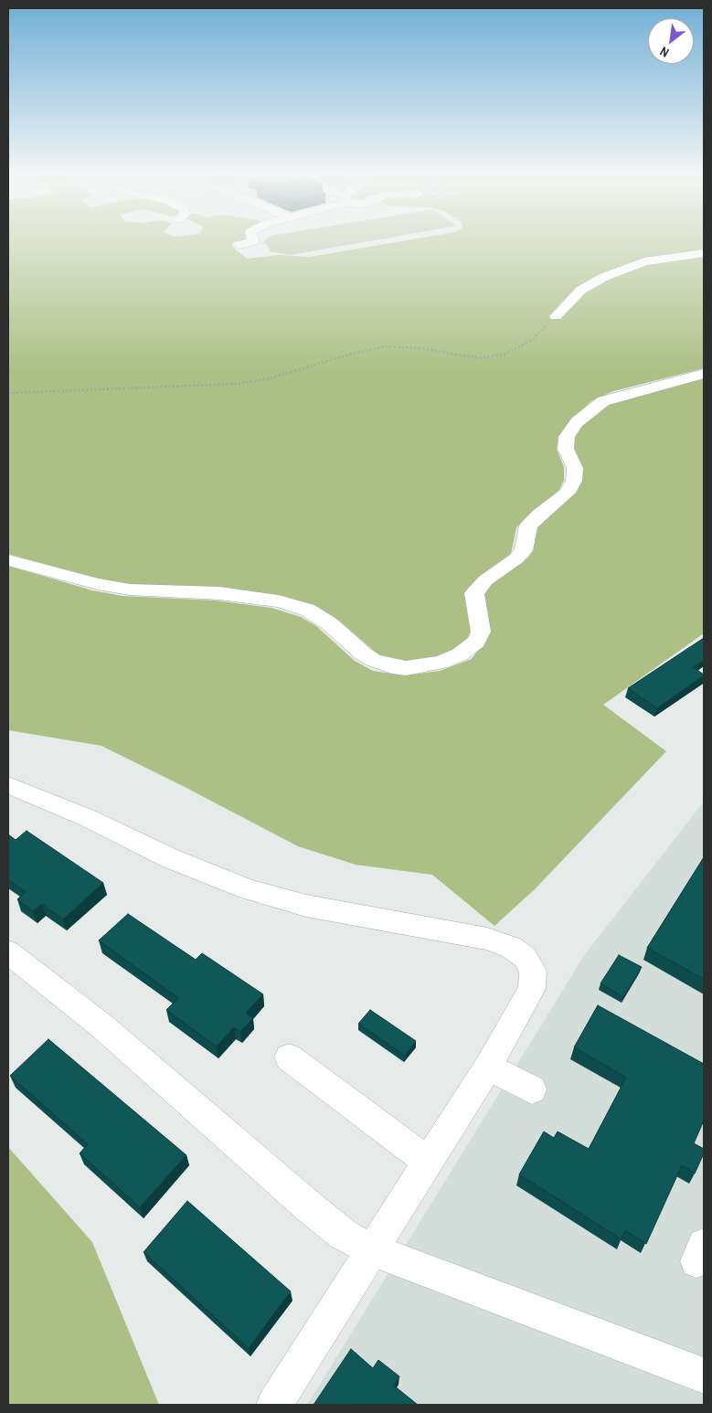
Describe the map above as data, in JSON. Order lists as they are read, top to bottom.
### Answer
{
  "north": "bottom left"
}
